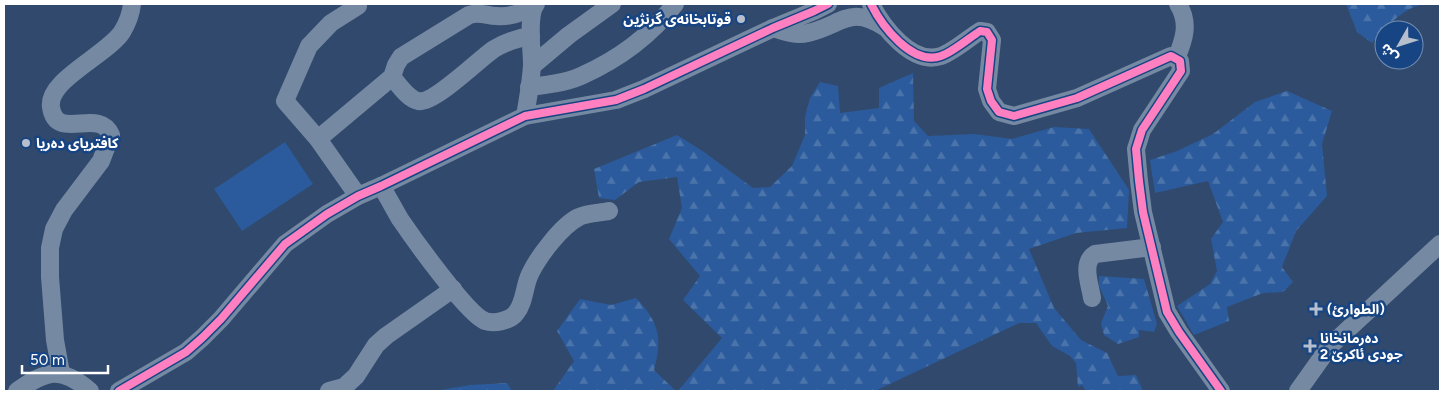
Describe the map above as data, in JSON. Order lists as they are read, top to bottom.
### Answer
{
  "places": {
    "other": ["قوتابخانەی گرنژین", "کافتریای دەریا"],
    "health": ["(الطوارئ)", "دەرمانخانا جودی ئاکرێ 2"]
  },
  "scale_bar": "50 m",
  "north": "bottom left"
}
